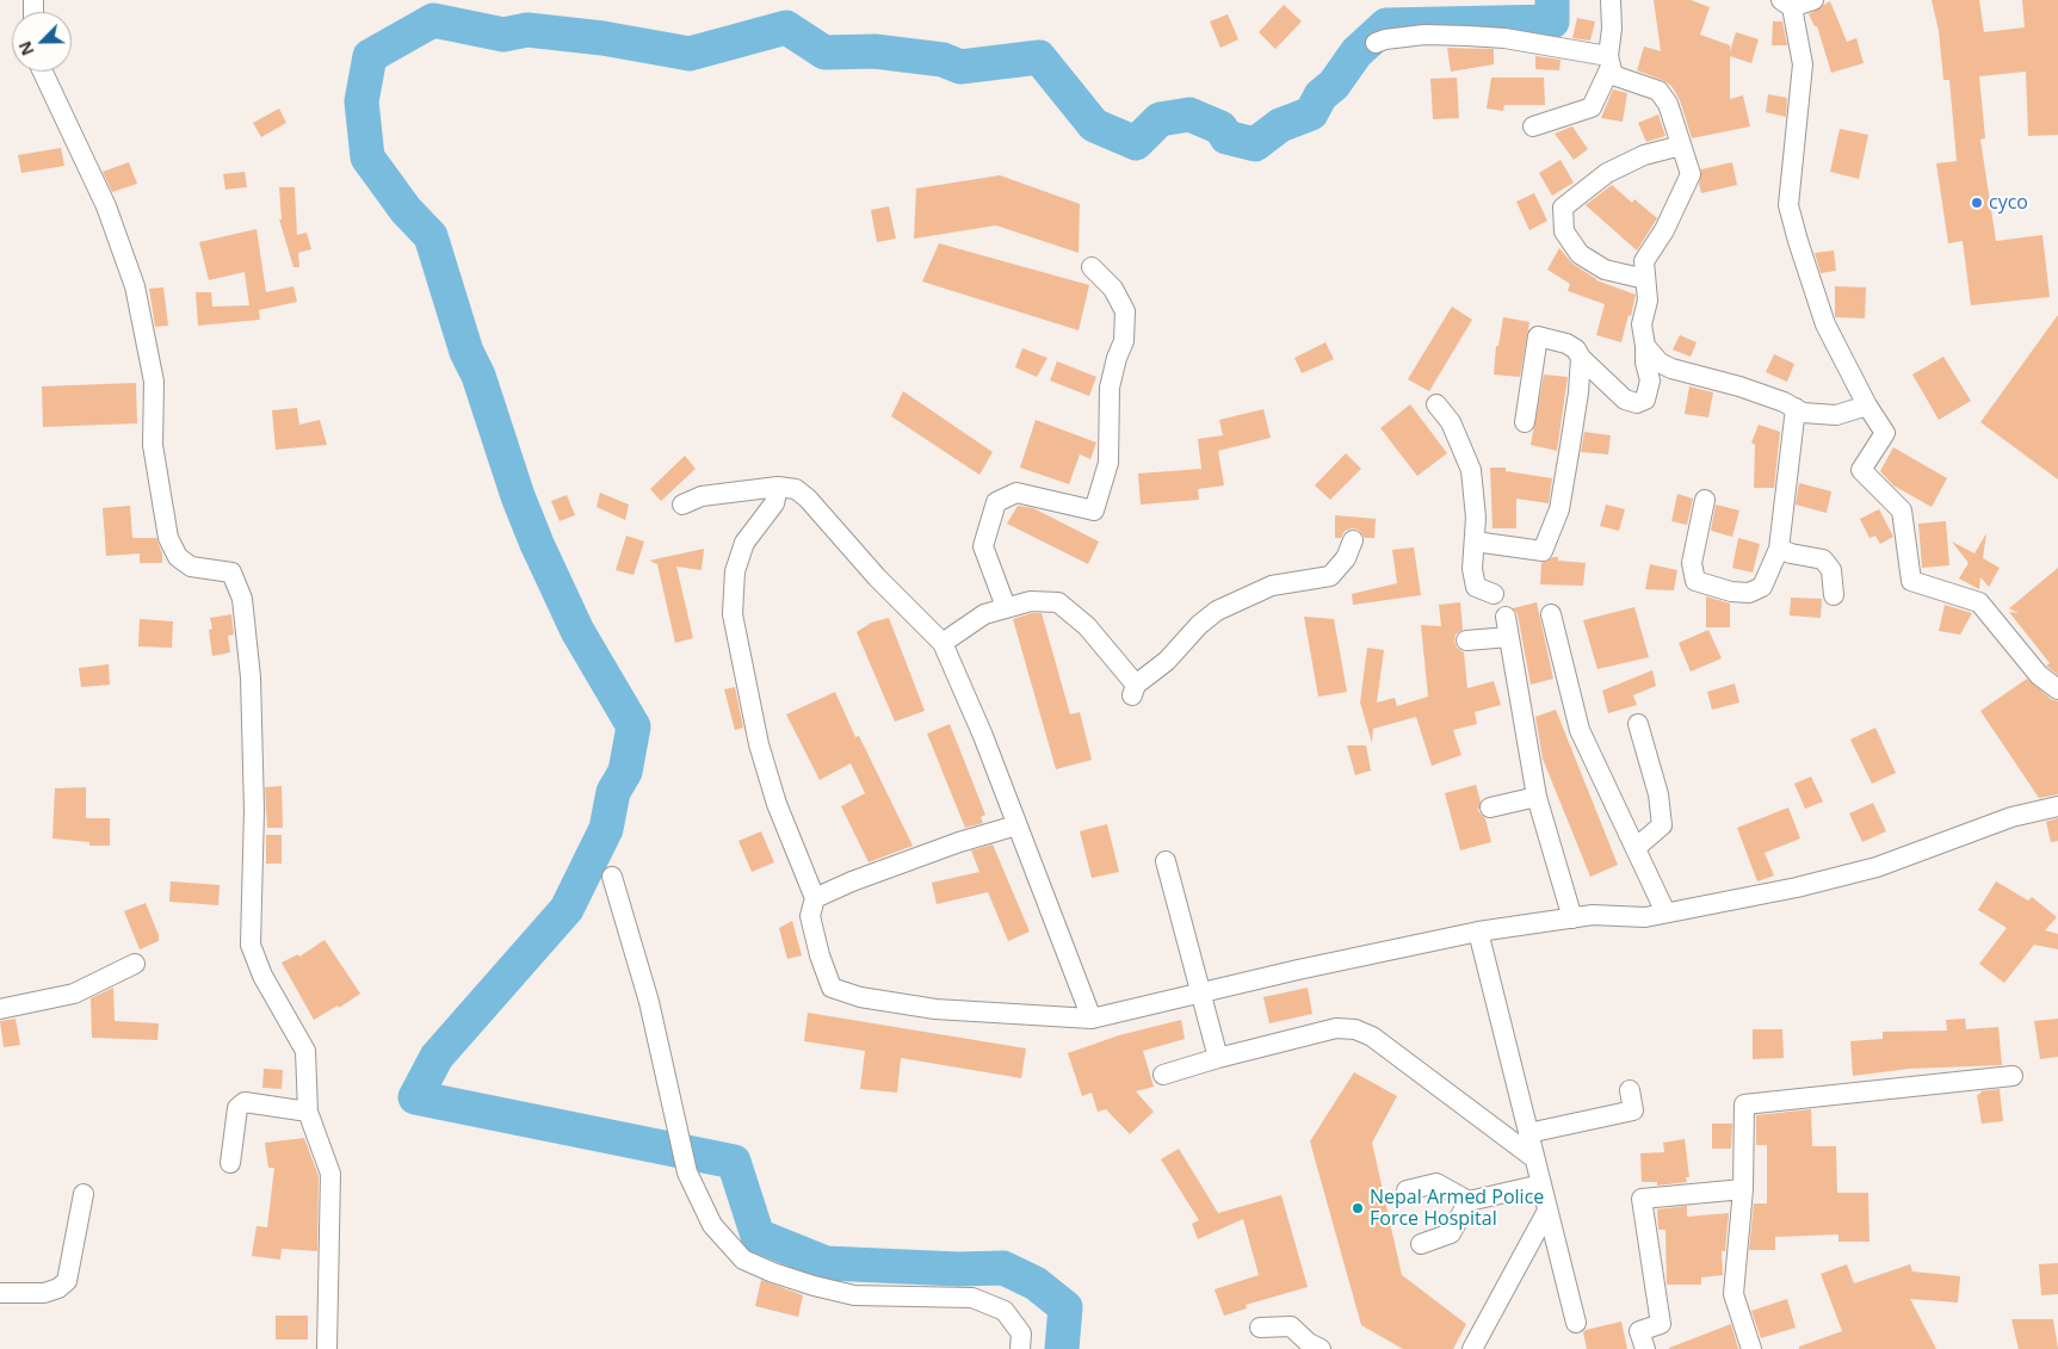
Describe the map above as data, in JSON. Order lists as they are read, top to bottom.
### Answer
{
  "places": ["cyco", "Nepal Armed Police Force Hospital"],
  "north": "bottom left"
}
